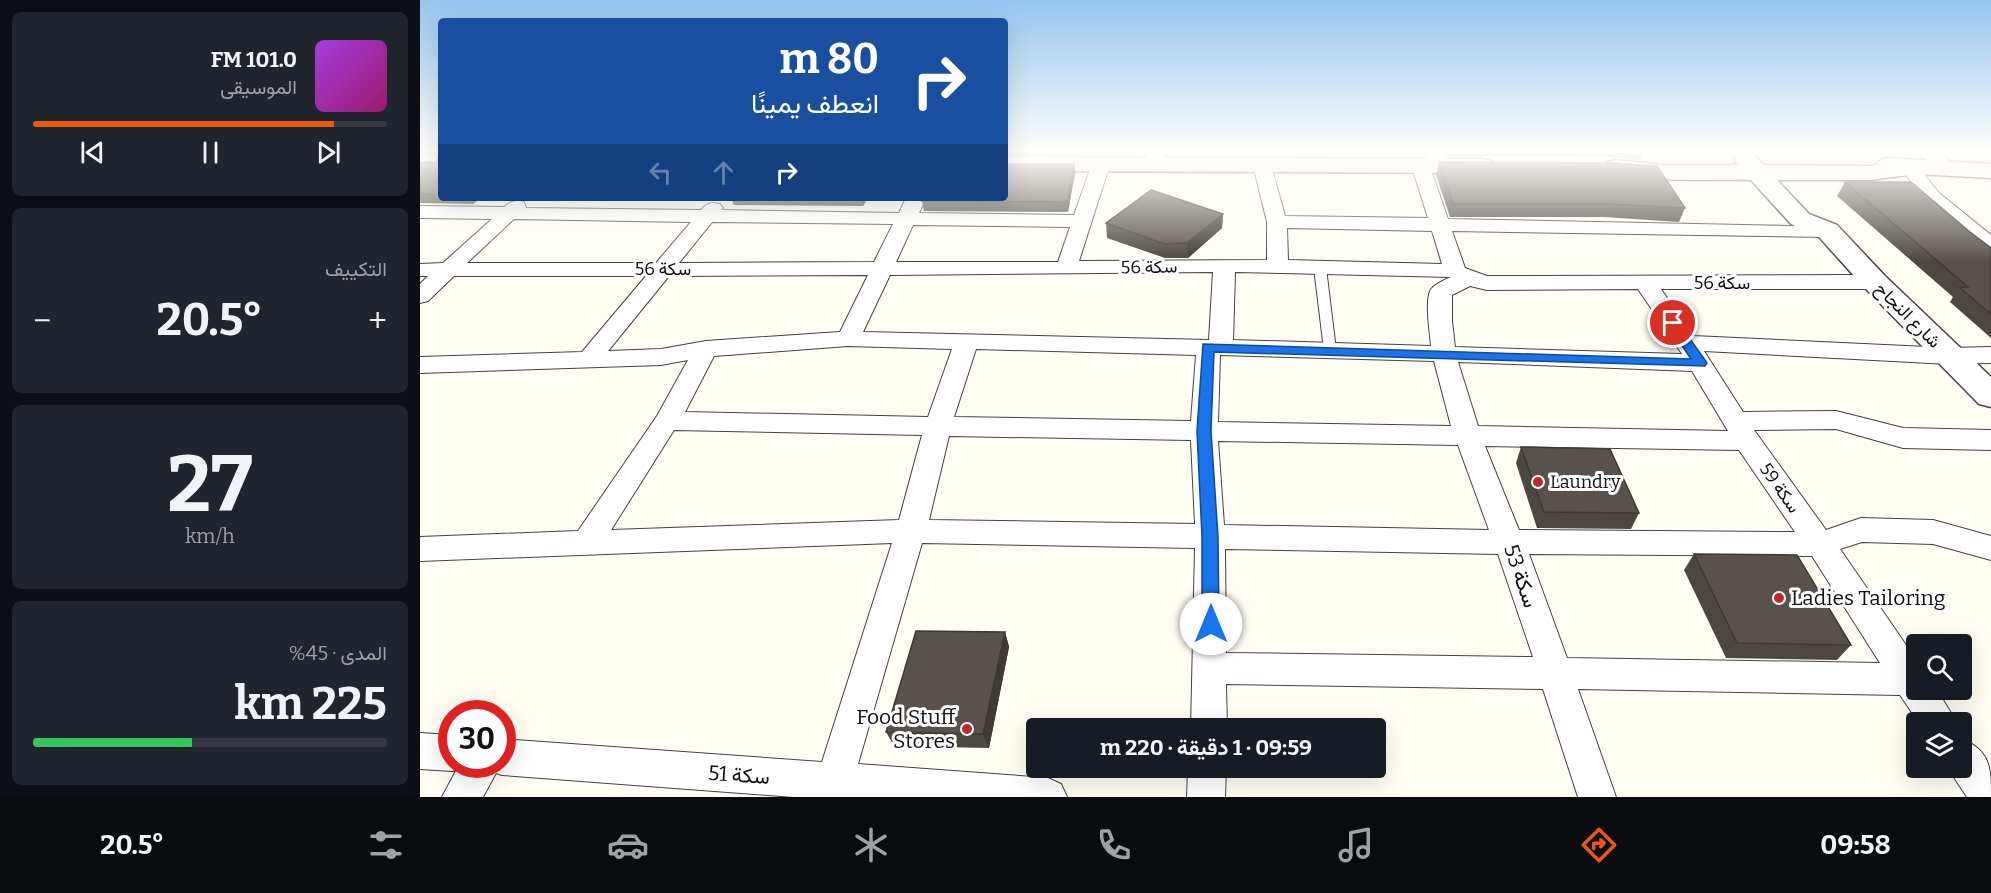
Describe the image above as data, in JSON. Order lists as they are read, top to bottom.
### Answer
{
  "streets": {
    "street": [
      "سكة 56",
      "شارع النجاح",
      "سكة 59",
      "سكة 53",
      "سكة 51"
    ]
  },
  "crossings": [
    ["سكة 56", "شارع النجاح"],
    ["سكة 56", "سكة 59"],
    ["سكة 56", "سكة 53"]
  ],
  "places": ["Laundry", "Ladies Tailoring", "Food Stuff Stores"],
  "page": {
    "turn": ["80 m", "انعطف يمينًا"],
    "song": ["101.0 FM", "الموسيقى"],
    "tile": [
      "التكييف",
      ["27", "km/h"],
      ["المدى · 45%", "225 km"]
    ],
    "heat": ["−", "20.5°", "+"],
    "limit": "30",
    "trip": "09:59 · 1 دقيقة · 220 m",
    "tabs": ["09:58", "20.5°"]
  }
}
